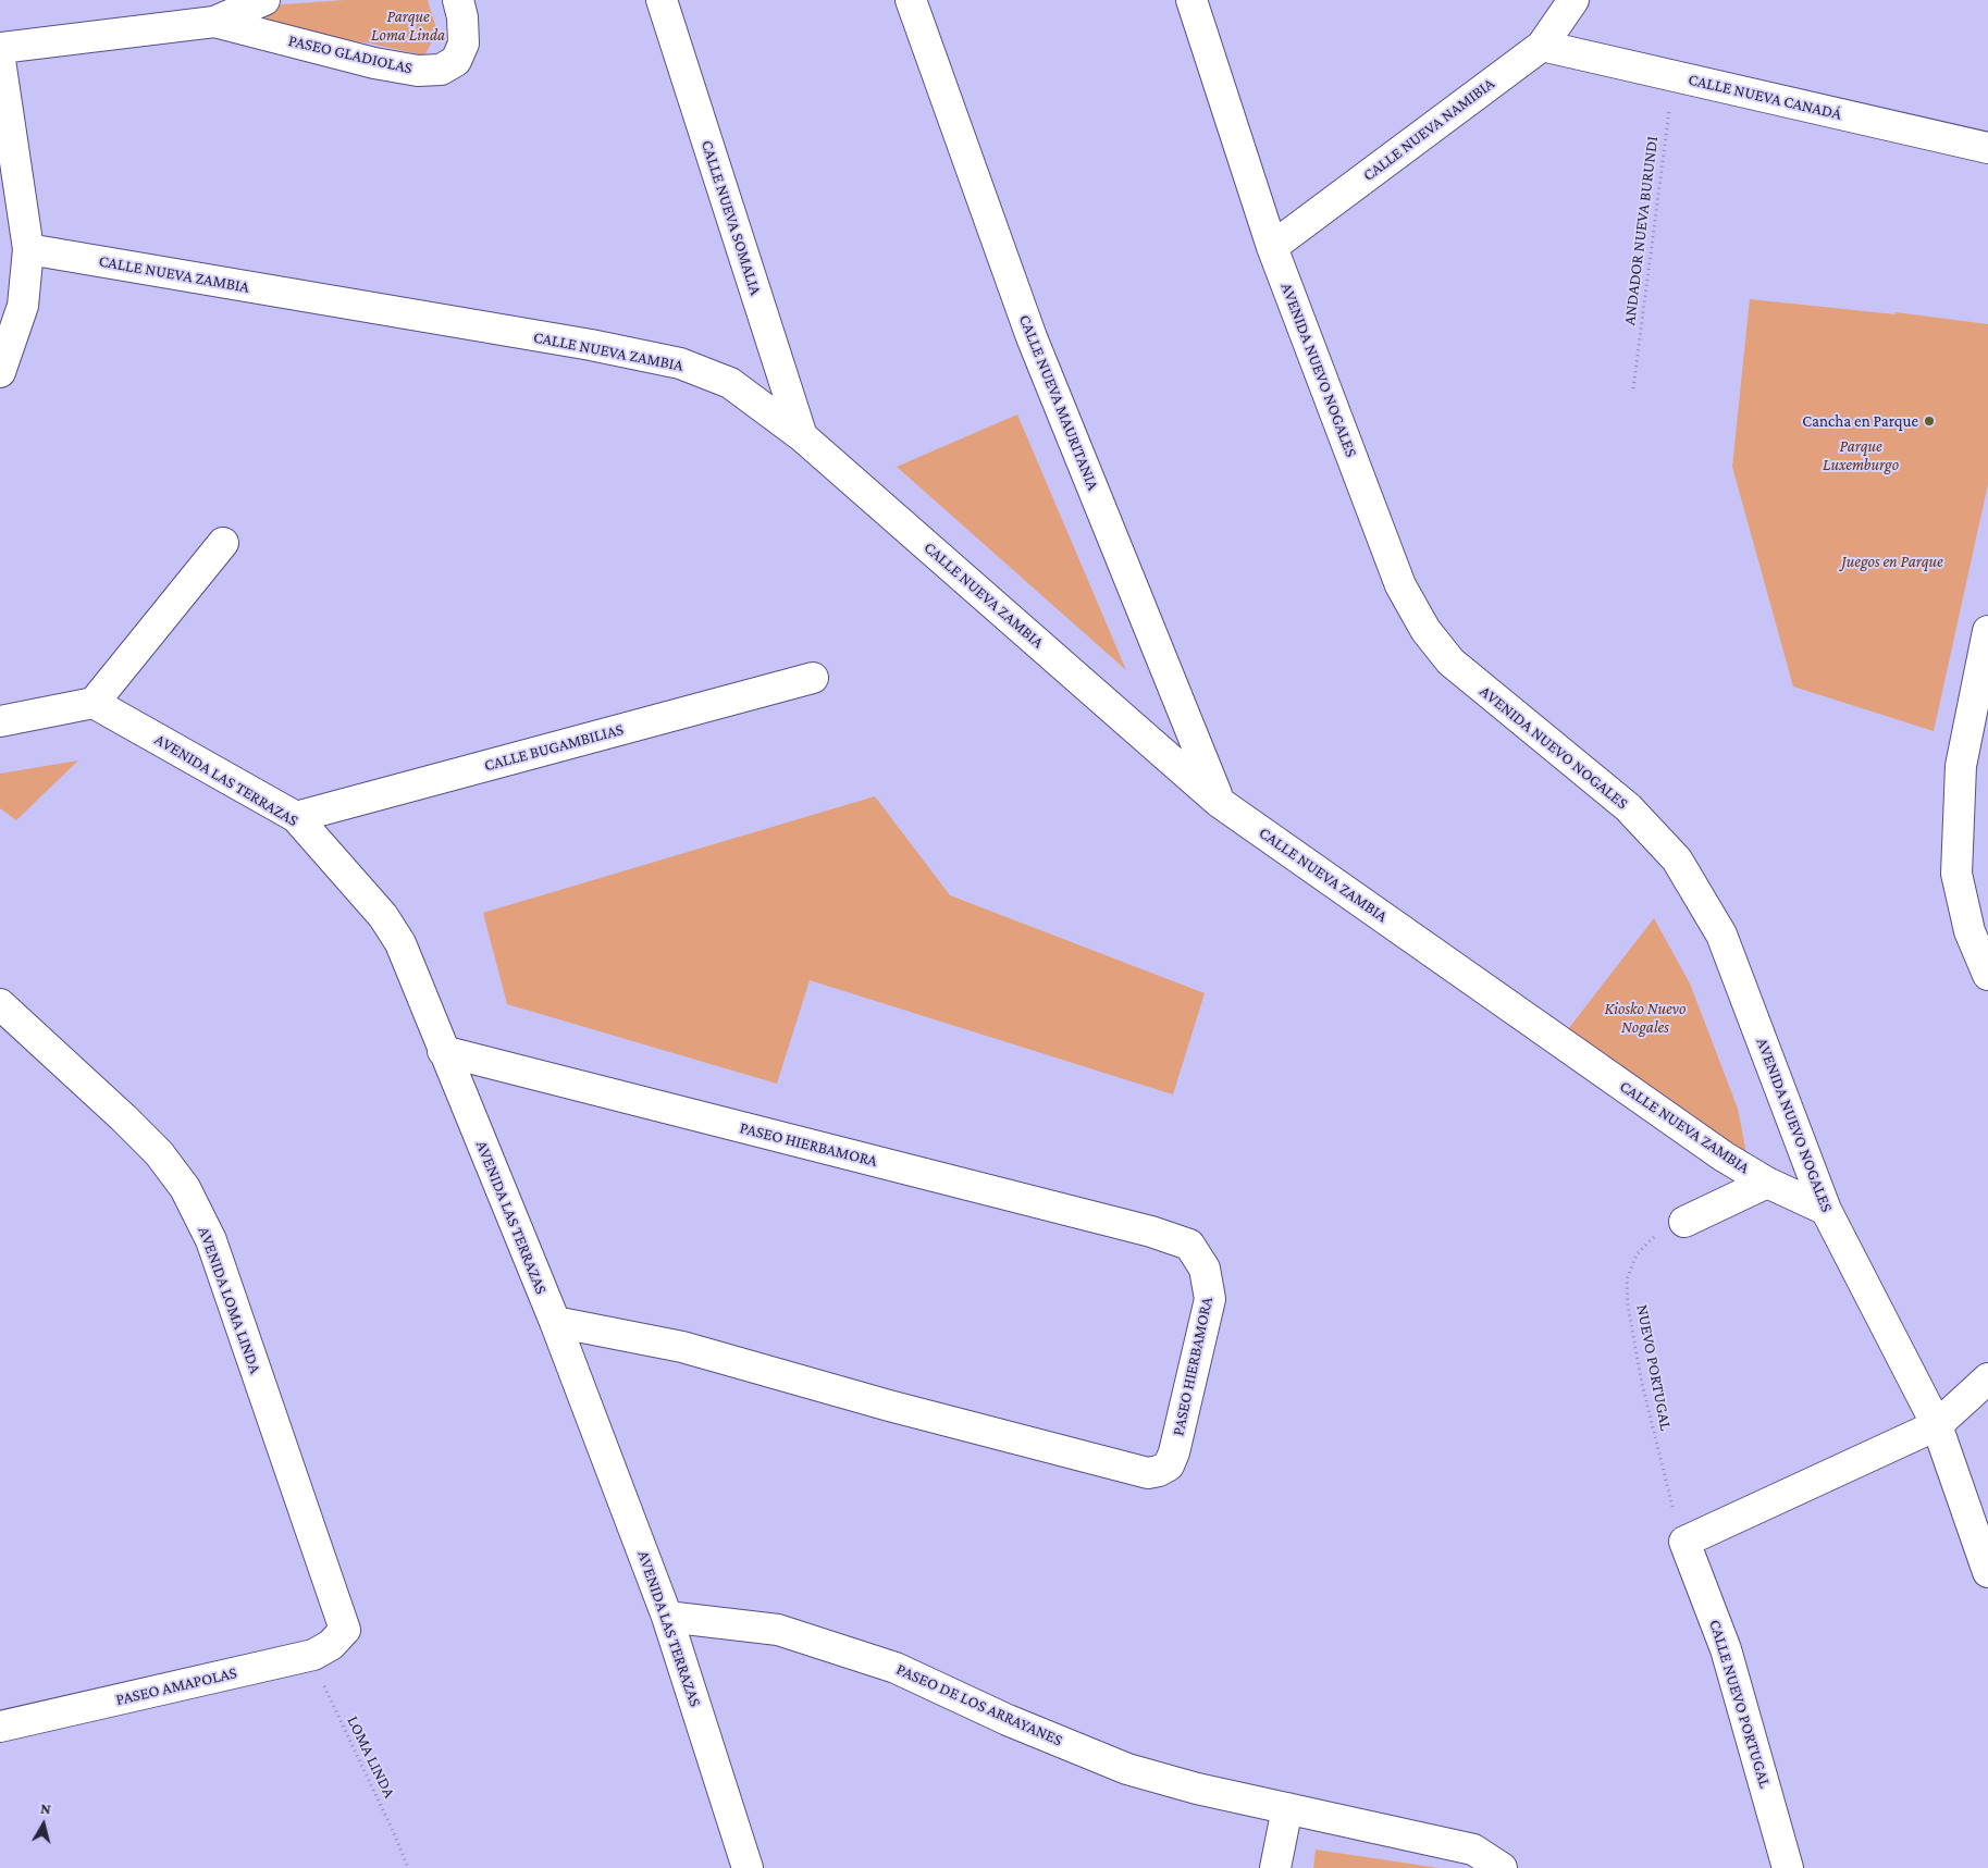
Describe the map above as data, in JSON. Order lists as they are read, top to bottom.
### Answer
{
  "streets": {
    "street": [
      "PASEO GLADIOLAS",
      "CALLE NUEVA CANADÁ",
      "CALLE NUEVA NAMIBIA",
      "CALLE NUEVA SOMALIA",
      "CALLE NUEVA ZAMBIA",
      "AVENIDA NUEVO NOGALES",
      "CALLE NUEVA MAURITANIA",
      "CALLE BUGAMBILIAS",
      "AVENIDA LAS TERRAZAS",
      "PASEO HIERBAMORA",
      "AVENIDA LOMA LINDA",
      "PASEO AMAPOLAS",
      "CALLE NUEVO PORTUGAL",
      "PASEO DE LOS ARRAYANES"
    ],
    "path": ["ANDADOR NUEVA BURUNDI", "NUEVO PORTUGAL", "LOMA LINDA"]
  },
  "crossings": [
    ["CALLE NUEVA CANADÁ", "CALLE NUEVA NAMIBIA"],
    ["CALLE NUEVA CANADÁ", "ANDADOR NUEVA BURUNDI"],
    ["CALLE NUEVA NAMIBIA", "AVENIDA NUEVO NOGALES"],
    ["CALLE NUEVA SOMALIA", "CALLE NUEVA ZAMBIA"],
    ["CALLE NUEVA ZAMBIA", "AVENIDA NUEVO NOGALES"],
    ["CALLE NUEVA ZAMBIA", "CALLE NUEVA MAURITANIA"],
    ["CALLE BUGAMBILIAS", "AVENIDA LAS TERRAZAS"],
    ["AVENIDA LAS TERRAZAS", "PASEO HIERBAMORA"],
    ["AVENIDA LAS TERRAZAS", "PASEO DE LOS ARRAYANES"],
    ["AVENIDA LOMA LINDA", "PASEO AMAPOLAS"],
    ["NUEVO PORTUGAL", "CALLE NUEVO PORTUGAL"],
    ["PASEO AMAPOLAS", "LOMA LINDA"]
  ],
  "parks": [
    "Parque Loma Linda",
    "Parque Luxemburgo",
    "Juegos en Parque",
    "Kiosko Nuevo Nogales"
  ],
  "places": ["Cancha en Parque"],
  "north": "top"
}
